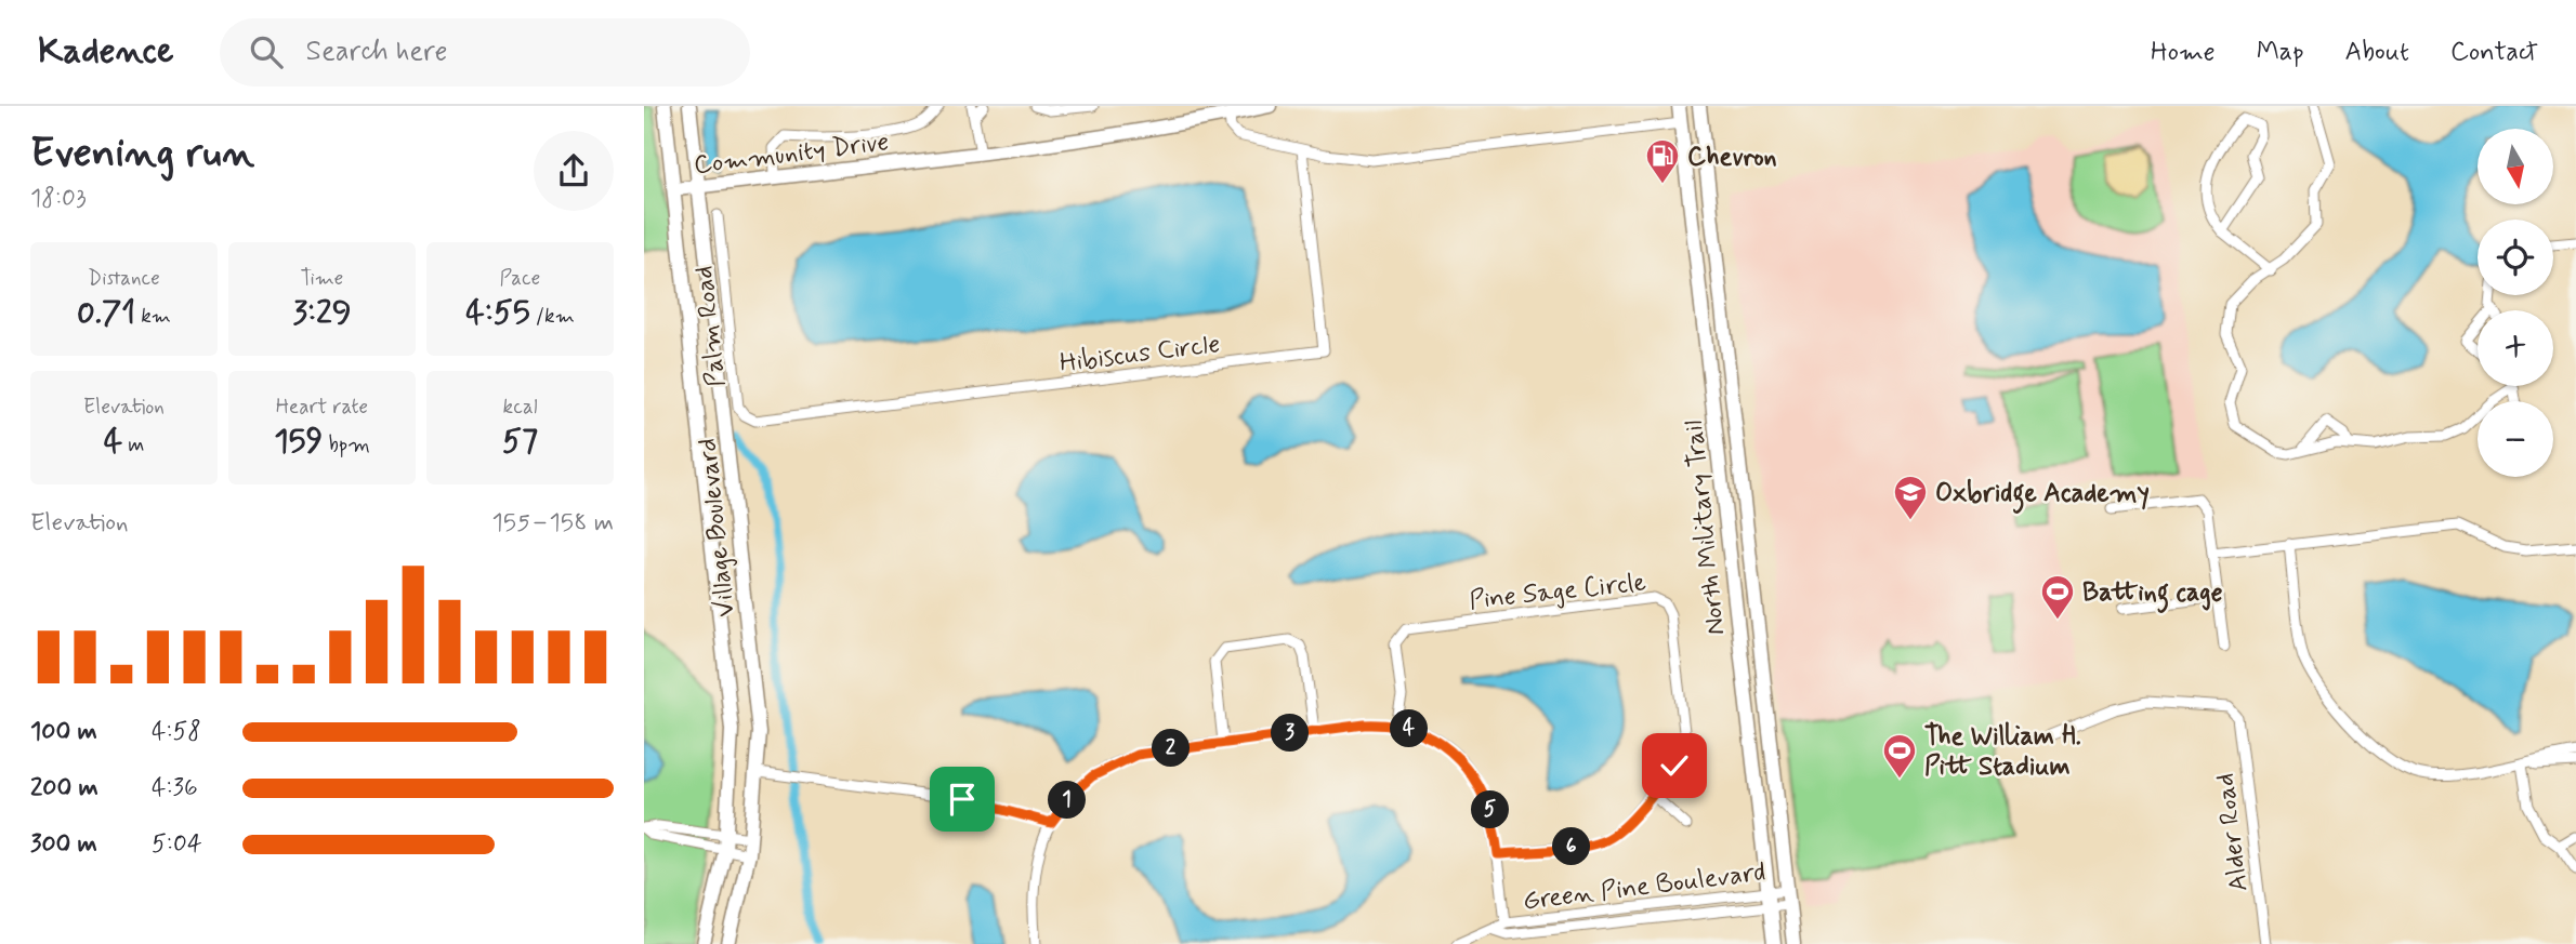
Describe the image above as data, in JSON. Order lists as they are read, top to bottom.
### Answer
{
  "streets": {
    "street": [
      "Community Drive",
      "Palm Road",
      "Hibiscus Circle",
      "Village Boulevard",
      "North Military Trail",
      "Pine Sage Circle",
      "Alder Road",
      "Green Pine Boulevard"
    ]
  },
  "crossings": [
    ["Community Drive", "Village Boulevard"],
    ["Palm Road", "Hibiscus Circle"],
    ["North Military Trail", "Green Pine Boulevard"],
    ["Pine Sage Circle", "Green Pine Boulevard"]
  ],
  "places": {
    "fuel station": ["Chevron"],
    "school or university": ["Oxbridge Academy"],
    "sports": ["Batting cage", "The William H. Pitt Stadium"]
  },
  "north": "bottom",
  "page": {
    "header": "Kadence",
    "search": "Search here",
    "nav": [
      "Home",
      "Map",
      "About",
      "Contact"
    ],
    "heading": ["Evening run", "18:03"],
    "map_buttons": ["+", "−"],
    "stats": [
      ["Distance", "0.71 km"],
      ["Time", "3:29"],
      ["Pace", "4:55 /km"],
      ["Elevation", "4 m"],
      ["Heart rate", "159 bpm"],
      ["kcal", "57"]
    ],
    "chart": ["Elevation", "155–158 m"],
    "list": [
      {
        "name": "100 m",
        "note": "4:58"
      },
      {
        "name": "200 m",
        "note": "4:36"
      },
      {
        "name": "300 m",
        "note": "5:04"
      }
    ],
    "pins": [
      "4",
      "3",
      "2",
      "1",
      "5",
      "6"
    ]
  }
}
